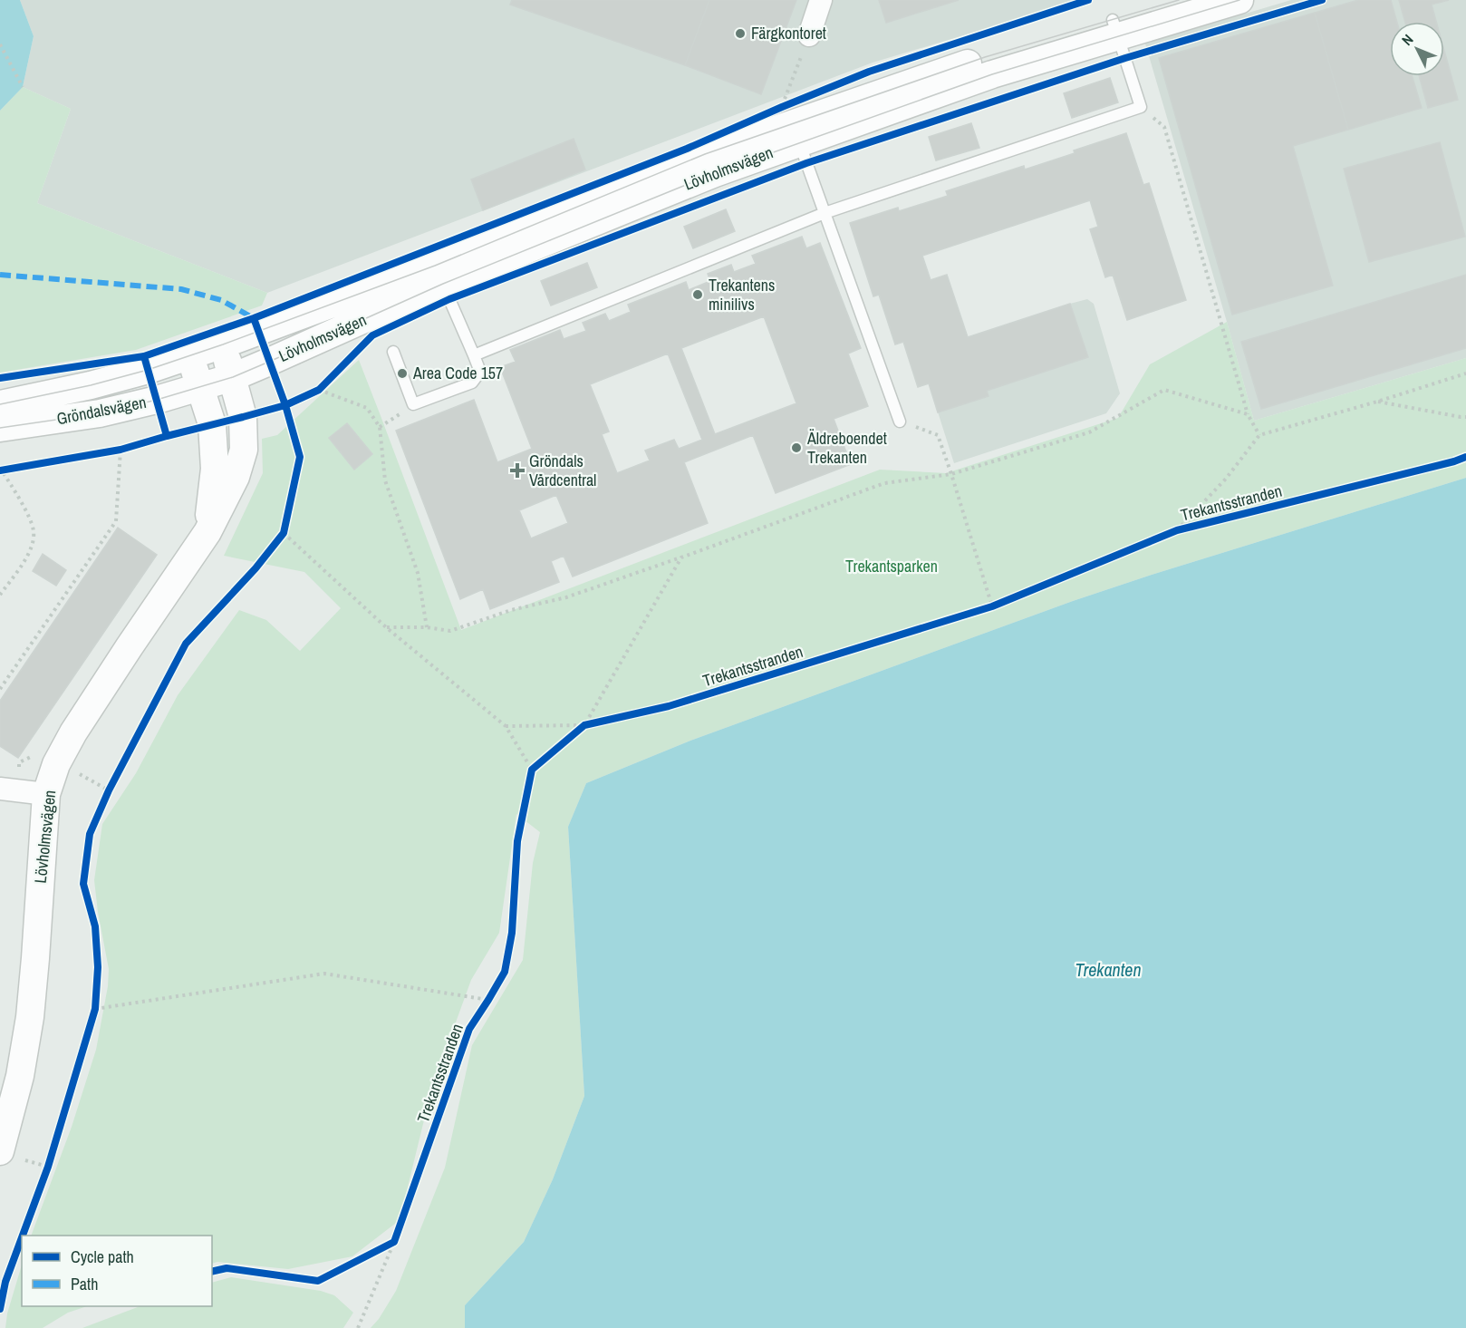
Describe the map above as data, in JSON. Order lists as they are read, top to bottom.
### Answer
{
  "streets": {
    "street": ["Lövholmsvägen", "Gröndalsvägen"],
    "cycle path": ["Trekantsstranden"]
  },
  "crossings": [
    ["Lövholmsvägen", "Gröndalsvägen"]
  ],
  "water": ["Trekanten"],
  "parks": ["Trekantsparken"],
  "places": {
    "other": [
      "Färgkontoret",
      "Trekantens minilivs",
      "Area Code 157",
      "Äldreboendet Trekanten"
    ],
    "health": ["Gröndals Vårdcentral"]
  },
  "legend": ["Cycle path", "Path"],
  "north": "top left"
}
